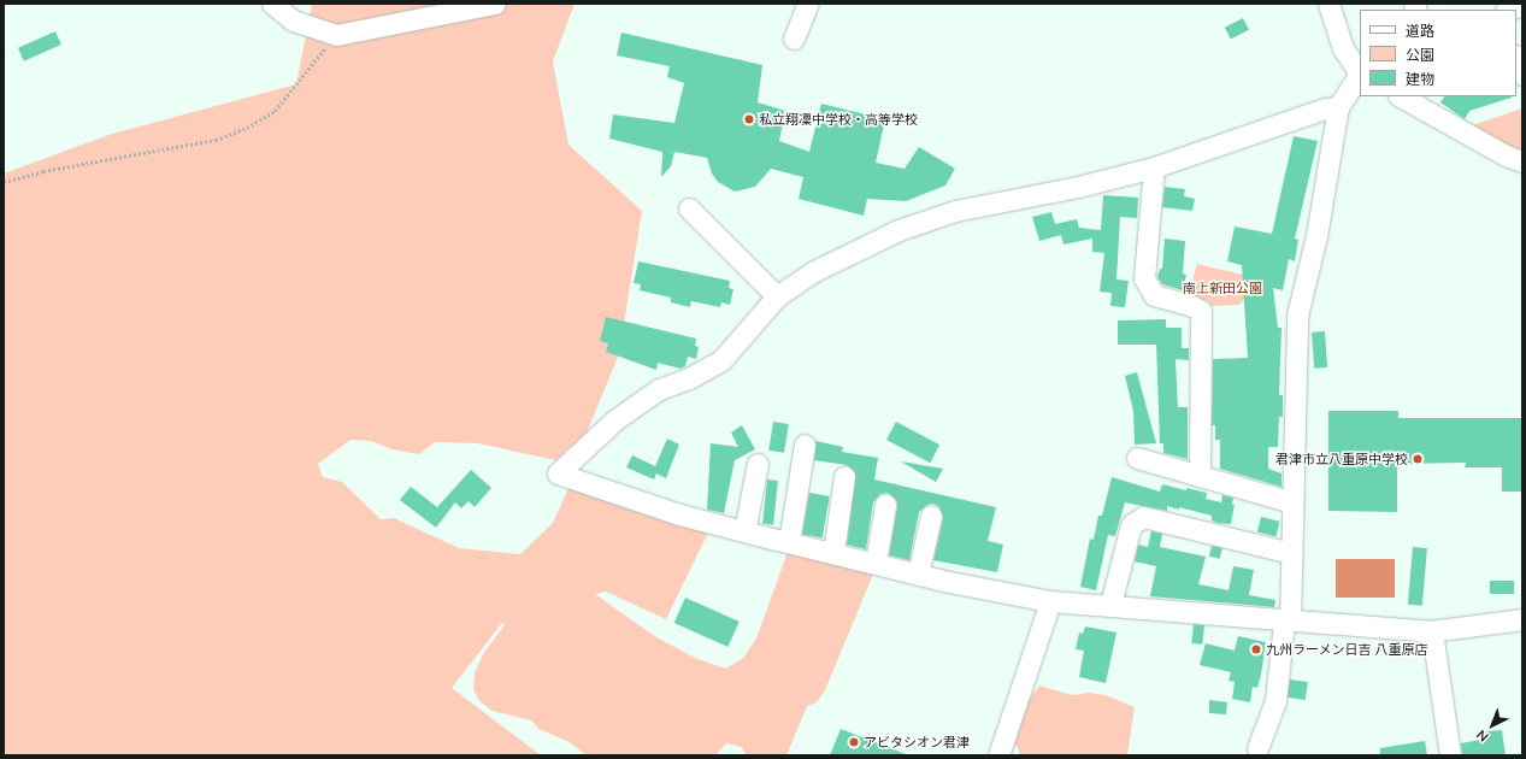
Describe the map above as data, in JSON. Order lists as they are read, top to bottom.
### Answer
{
  "parks": ["南上新田公園"],
  "places": [
    "私立翔凜中学校・高等学校",
    "君津市立八重原中学校",
    "九州ラーメン日吉 八重原店",
    "アビタシオン君津"
  ],
  "legend": ["道路", "公園", "建物"],
  "north": "bottom left"
}
